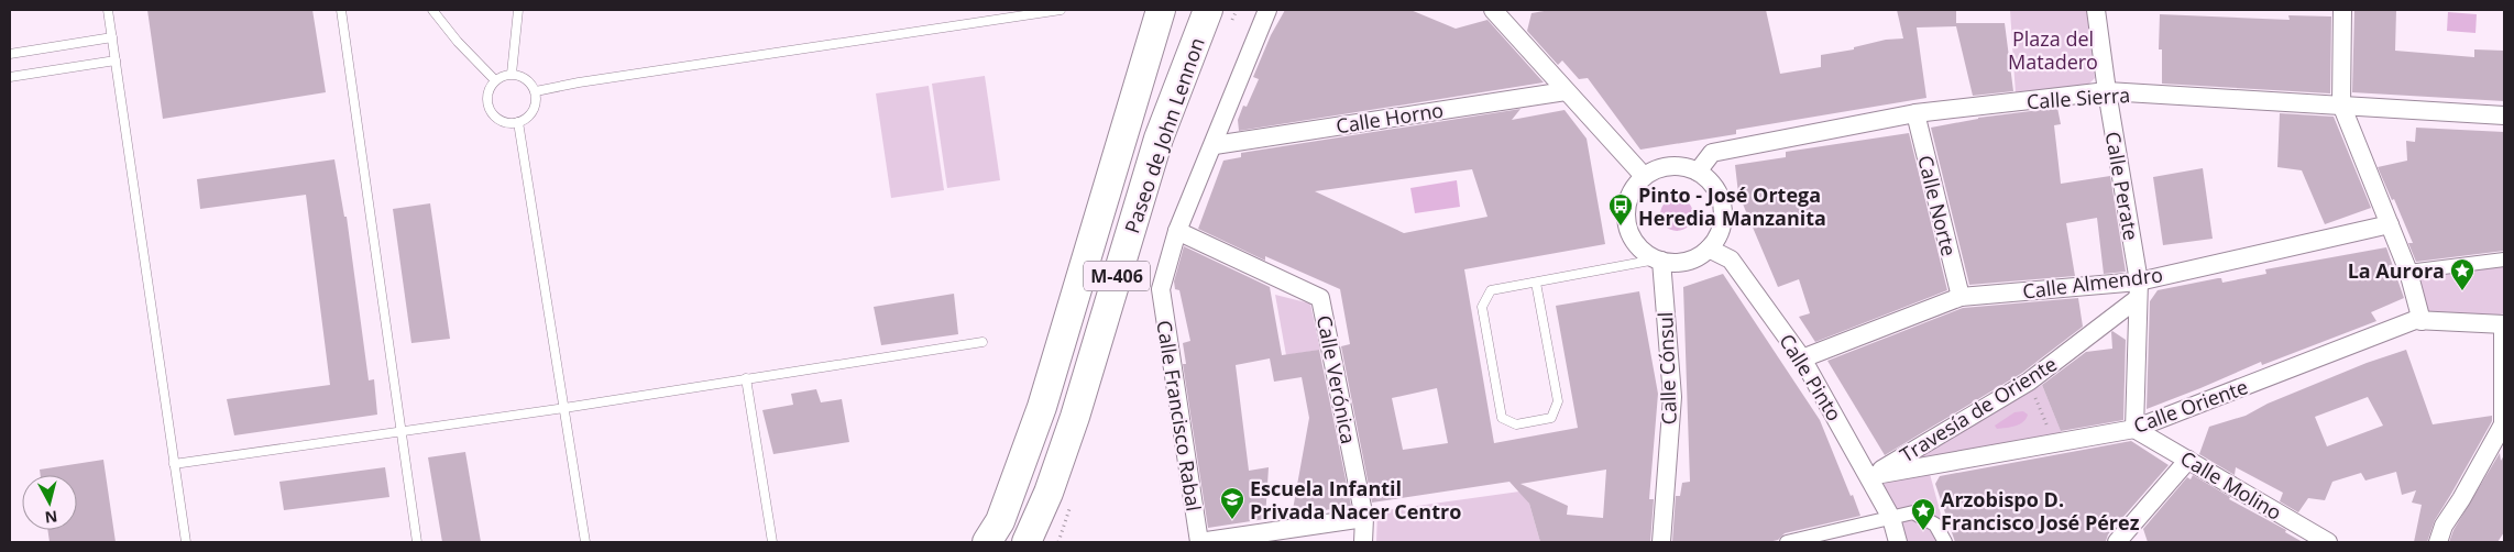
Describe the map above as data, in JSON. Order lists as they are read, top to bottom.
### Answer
{
  "streets": {
    "highway": ["Paseo de John Lennon", "M-406"],
    "street": [
      "Calle Sierra",
      "Calle Horno",
      "Calle Perate",
      "Calle Norte",
      "Calle Almendro",
      "Calle Cónsul",
      "Calle Pinto",
      "Calle Verónica",
      "Calle Oriente",
      "Travesía de Oriente",
      "Calle Francisco Rabal",
      "Calle Molino"
    ]
  },
  "crossings": [
    ["Calle Sierra", "Calle Perate"],
    ["Calle Sierra", "Calle Norte"],
    ["Calle Sierra", "Calle Cónsul"],
    ["Calle Sierra", "Calle Pinto"],
    ["Calle Perate", "Calle Almendro"],
    ["Calle Perate", "Calle Oriente"],
    ["Calle Perate", "Travesía de Oriente"],
    ["Calle Perate", "Calle Molino"],
    ["Calle Norte", "Calle Almendro"],
    ["Calle Almendro", "Calle Pinto"],
    ["Calle Cónsul", "Calle Pinto"],
    ["Calle Pinto", "Calle Oriente"],
    ["Calle Pinto", "Travesía de Oriente"],
    ["Calle Verónica", "Calle Francisco Rabal"],
    ["Calle Oriente", "Travesía de Oriente"],
    ["Calle Oriente", "Calle Molino"]
  ],
  "parks": ["Plaza del Matadero"],
  "places": {
    "bus stop": ["Pinto - José Ortega Heredia Manzanita"],
    "place": ["La Aurora", "Arzobispo D. Francisco José Pérez"],
    "school or university": ["Escuela Infantil Privada Nacer Centro"]
  },
  "north": "bottom"
}
